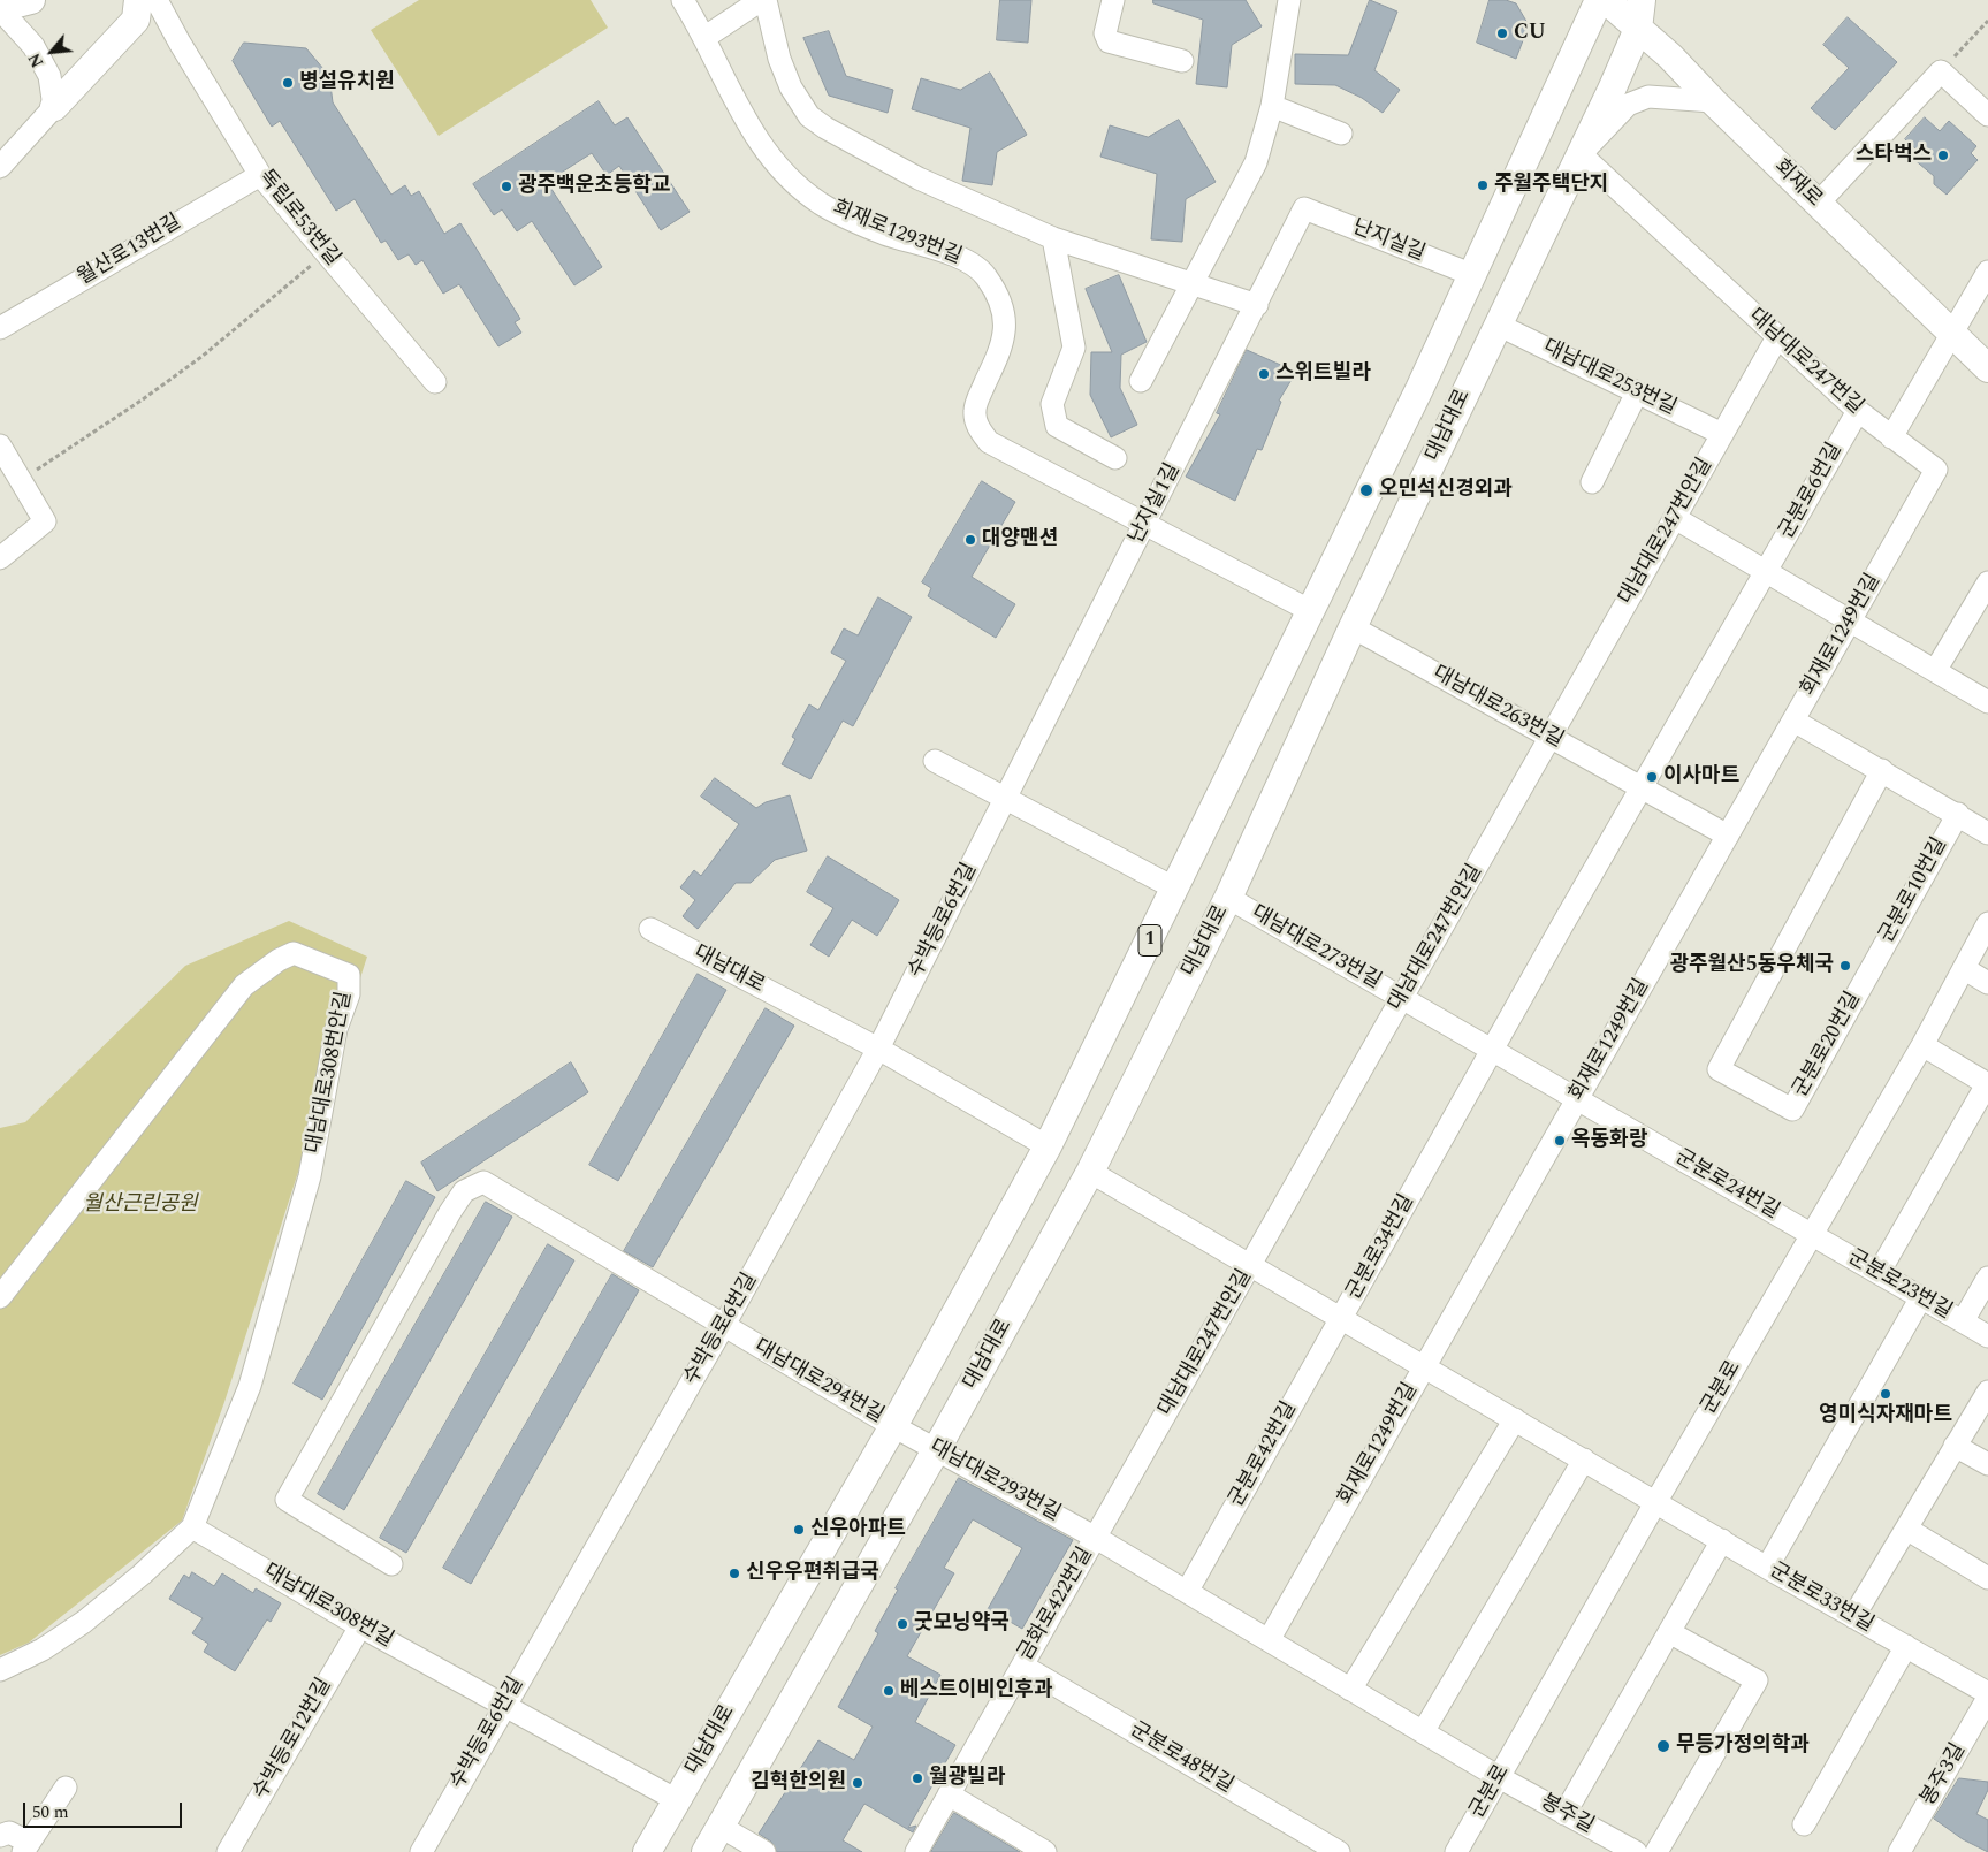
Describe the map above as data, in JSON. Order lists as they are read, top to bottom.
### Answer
{
  "streets": {
    "main road": ["회재로", "대남대로", "1"],
    "street": [
      "독립로53번길",
      "회재로1293번길",
      "난지실길",
      "월산로13번길",
      "대남대로247번길",
      "대남대로253번길",
      "군분로6번길",
      "난지실1길",
      "대남대로247번안길",
      "회재로1249번길",
      "대남대로263번길",
      "군분로10번길",
      "수박등로6번길",
      "대남대로273번길",
      "군분로20번길",
      "대남대로308번안길",
      "군분로24번길",
      "군분로34번길",
      "군분로23번길",
      "대남대로294번길",
      "군분로",
      "군분로42번길",
      "대남대로293번길",
      "군분로33번길",
      "금화로422번길",
      "대남대로308번길",
      "수박등로12번길",
      "군분로48번길",
      "봉주3길",
      "봉주길"
    ]
  },
  "crossings": [
    ["회재로", "대남대로"],
    ["독립로53번길", "월산로13번길"],
    ["회재로1293번길", "난지실1길"],
    ["난지실길", "대남대로"],
    ["난지실길", "난지실1길"],
    ["대남대로247번길", "대남대로"],
    ["대남대로247번길", "군분로6번길"],
    ["대남대로247번길", "대남대로247번안길"],
    ["대남대로247번길", "회재로1249번길"],
    ["대남대로253번길", "대남대로"],
    ["대남대로253번길", "대남대로247번안길"],
    ["대남대로", "대남대로263번길"],
    ["대남대로", "수박등로6번길"],
    ["대남대로", "대남대로273번길"],
    ["대남대로", "대남대로294번길"],
    ["대남대로", "대남대로293번길"],
    ["대남대로", "대남대로308번길"],
    ["난지실1길", "수박등로6번길"],
    ["대남대로247번안길", "대남대로263번길"],
    ["대남대로247번안길", "대남대로273번길"],
    ["대남대로247번안길", "대남대로293번길"],
    ["대남대로247번안길", "금화로422번길"],
    ["회재로1249번길", "대남대로263번길"],
    ["회재로1249번길", "군분로10번길"],
    ["회재로1249번길", "군분로24번길"],
    ["회재로1249번길", "군분로34번길"],
    ["군분로10번길", "군분로20번길"],
    ["수박등로6번길", "대남대로294번길"],
    ["수박등로6번길", "대남대로308번길"],
    ["대남대로273번길", "군분로24번길"],
    ["대남대로273번길", "군분로34번길"],
    ["대남대로308번안길", "대남대로308번길"],
    ["군분로24번길", "군분로34번길"],
    ["군분로24번길", "군분로23번길"],
    ["군분로24번길", "군분로"],
    ["군분로34번길", "군분로"],
    ["군분로34번길", "군분로42번길"],
    ["군분로34번길", "군분로33번길"],
    ["군분로23번길", "군분로"],
    ["대남대로294번길", "대남대로293번길"],
    ["군분로", "군분로33번길"],
    ["군분로", "봉주길"],
    ["대남대로293번길", "금화로422번길"],
    ["금화로422번길", "군분로48번길"],
    ["대남대로308번길", "수박등로12번길"]
  ],
  "parks": ["월산근린공원"],
  "places": [
    "CU",
    "병설유치원",
    "스타벅스",
    "주월주택단지",
    "광주백운초등학교",
    "스위트빌라",
    "오민석신경외과",
    "대양맨션",
    "이사마트",
    "광주월산5동우체국",
    "옥동화랑",
    "영미식자재마트",
    "신우아파트",
    "신우우편취급국",
    "굿모닝약국",
    "베스트이비인후과",
    "무등가정의학과",
    "월광빌라",
    "김혁한의원"
  ],
  "scale_bar": "50 m",
  "north": "bottom left"
}
